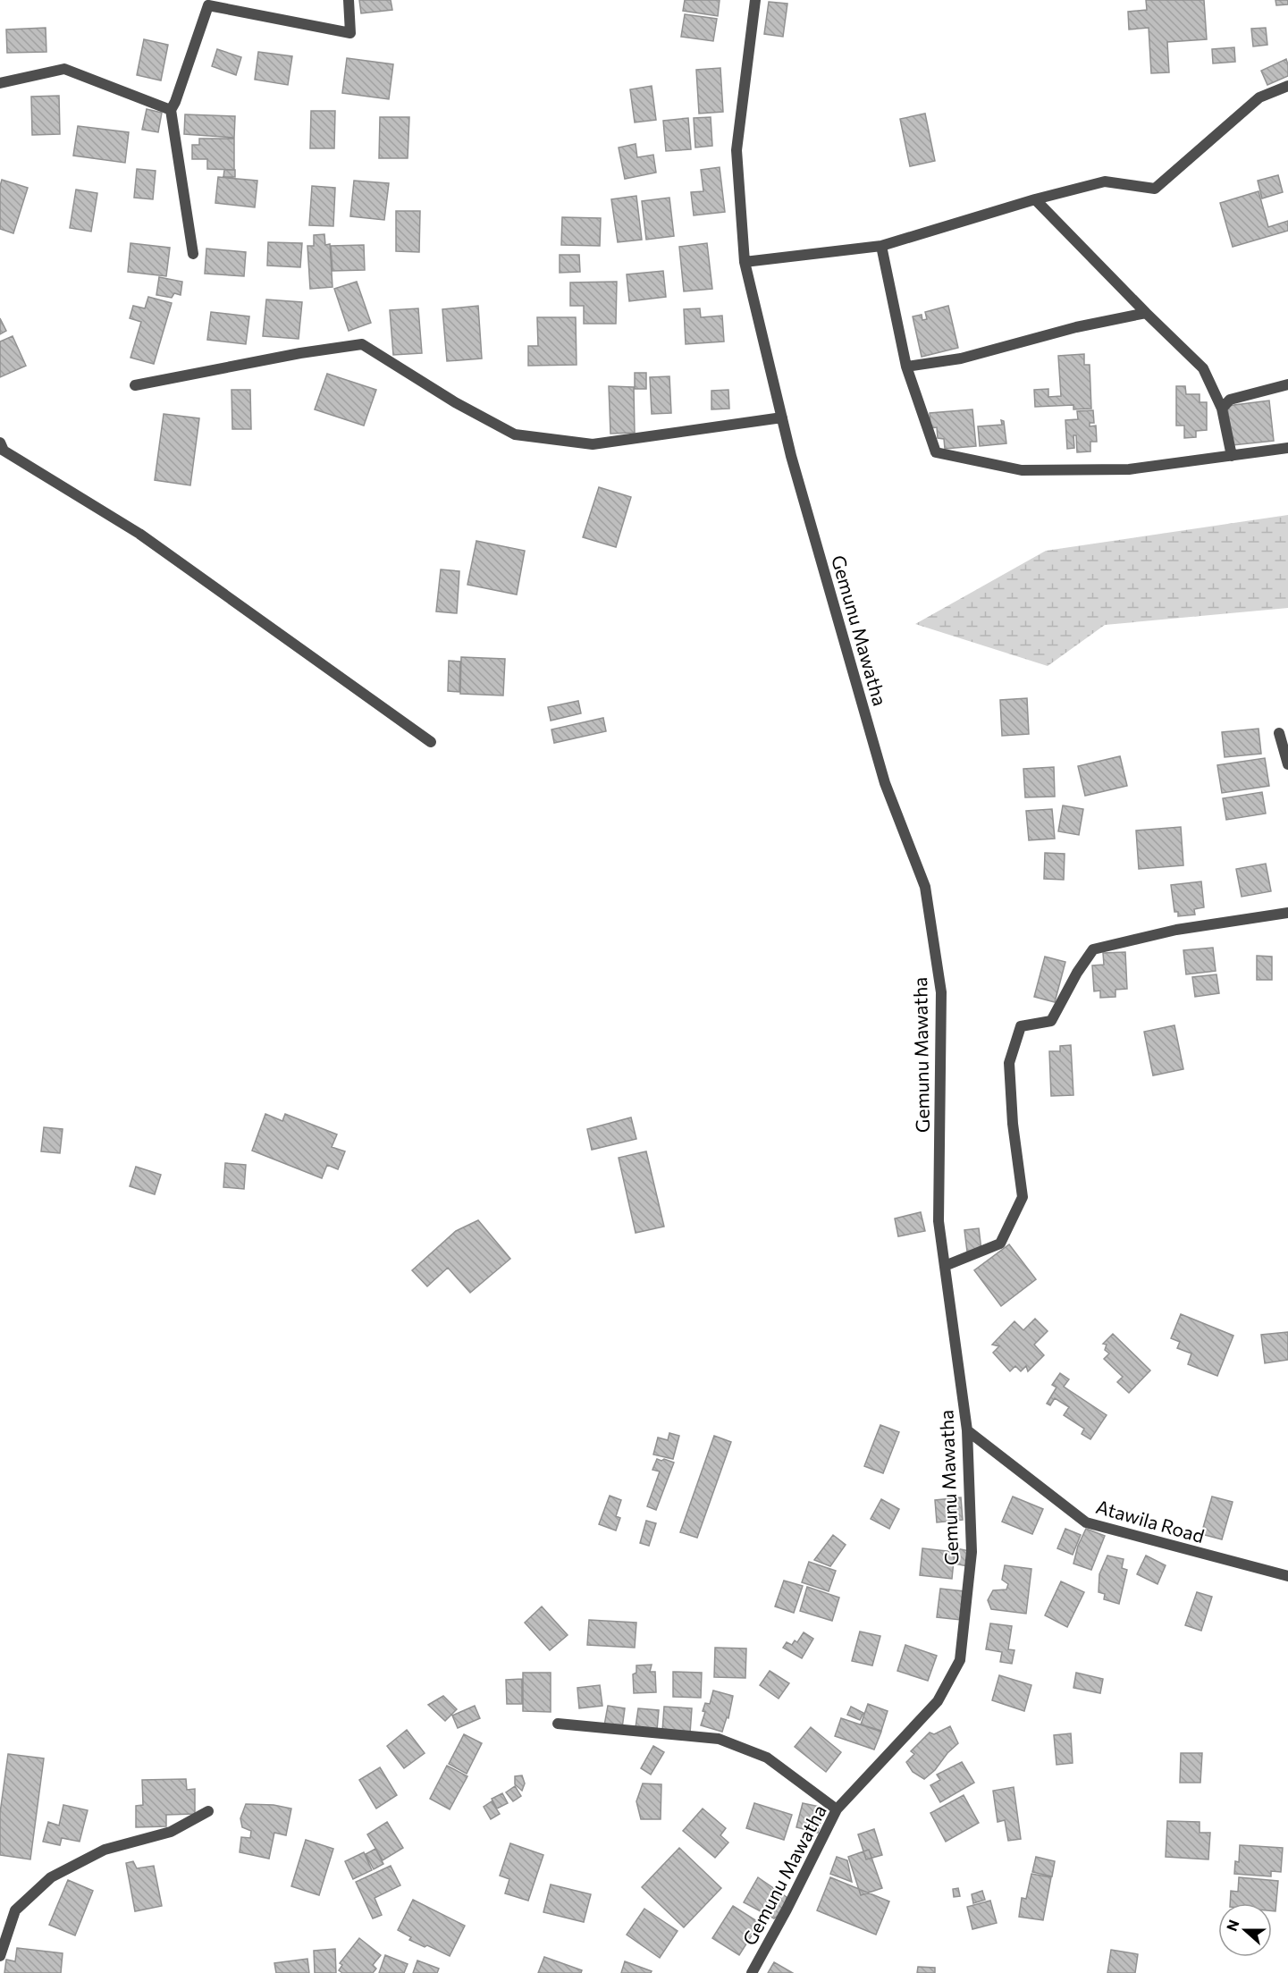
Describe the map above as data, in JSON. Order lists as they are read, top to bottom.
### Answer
{
  "streets": {
    "street": ["Gemunu Mawatha", "Atawila Road"]
  },
  "crossings": [
    ["Gemunu Mawatha", "Atawila Road"]
  ],
  "north": "left"
}
